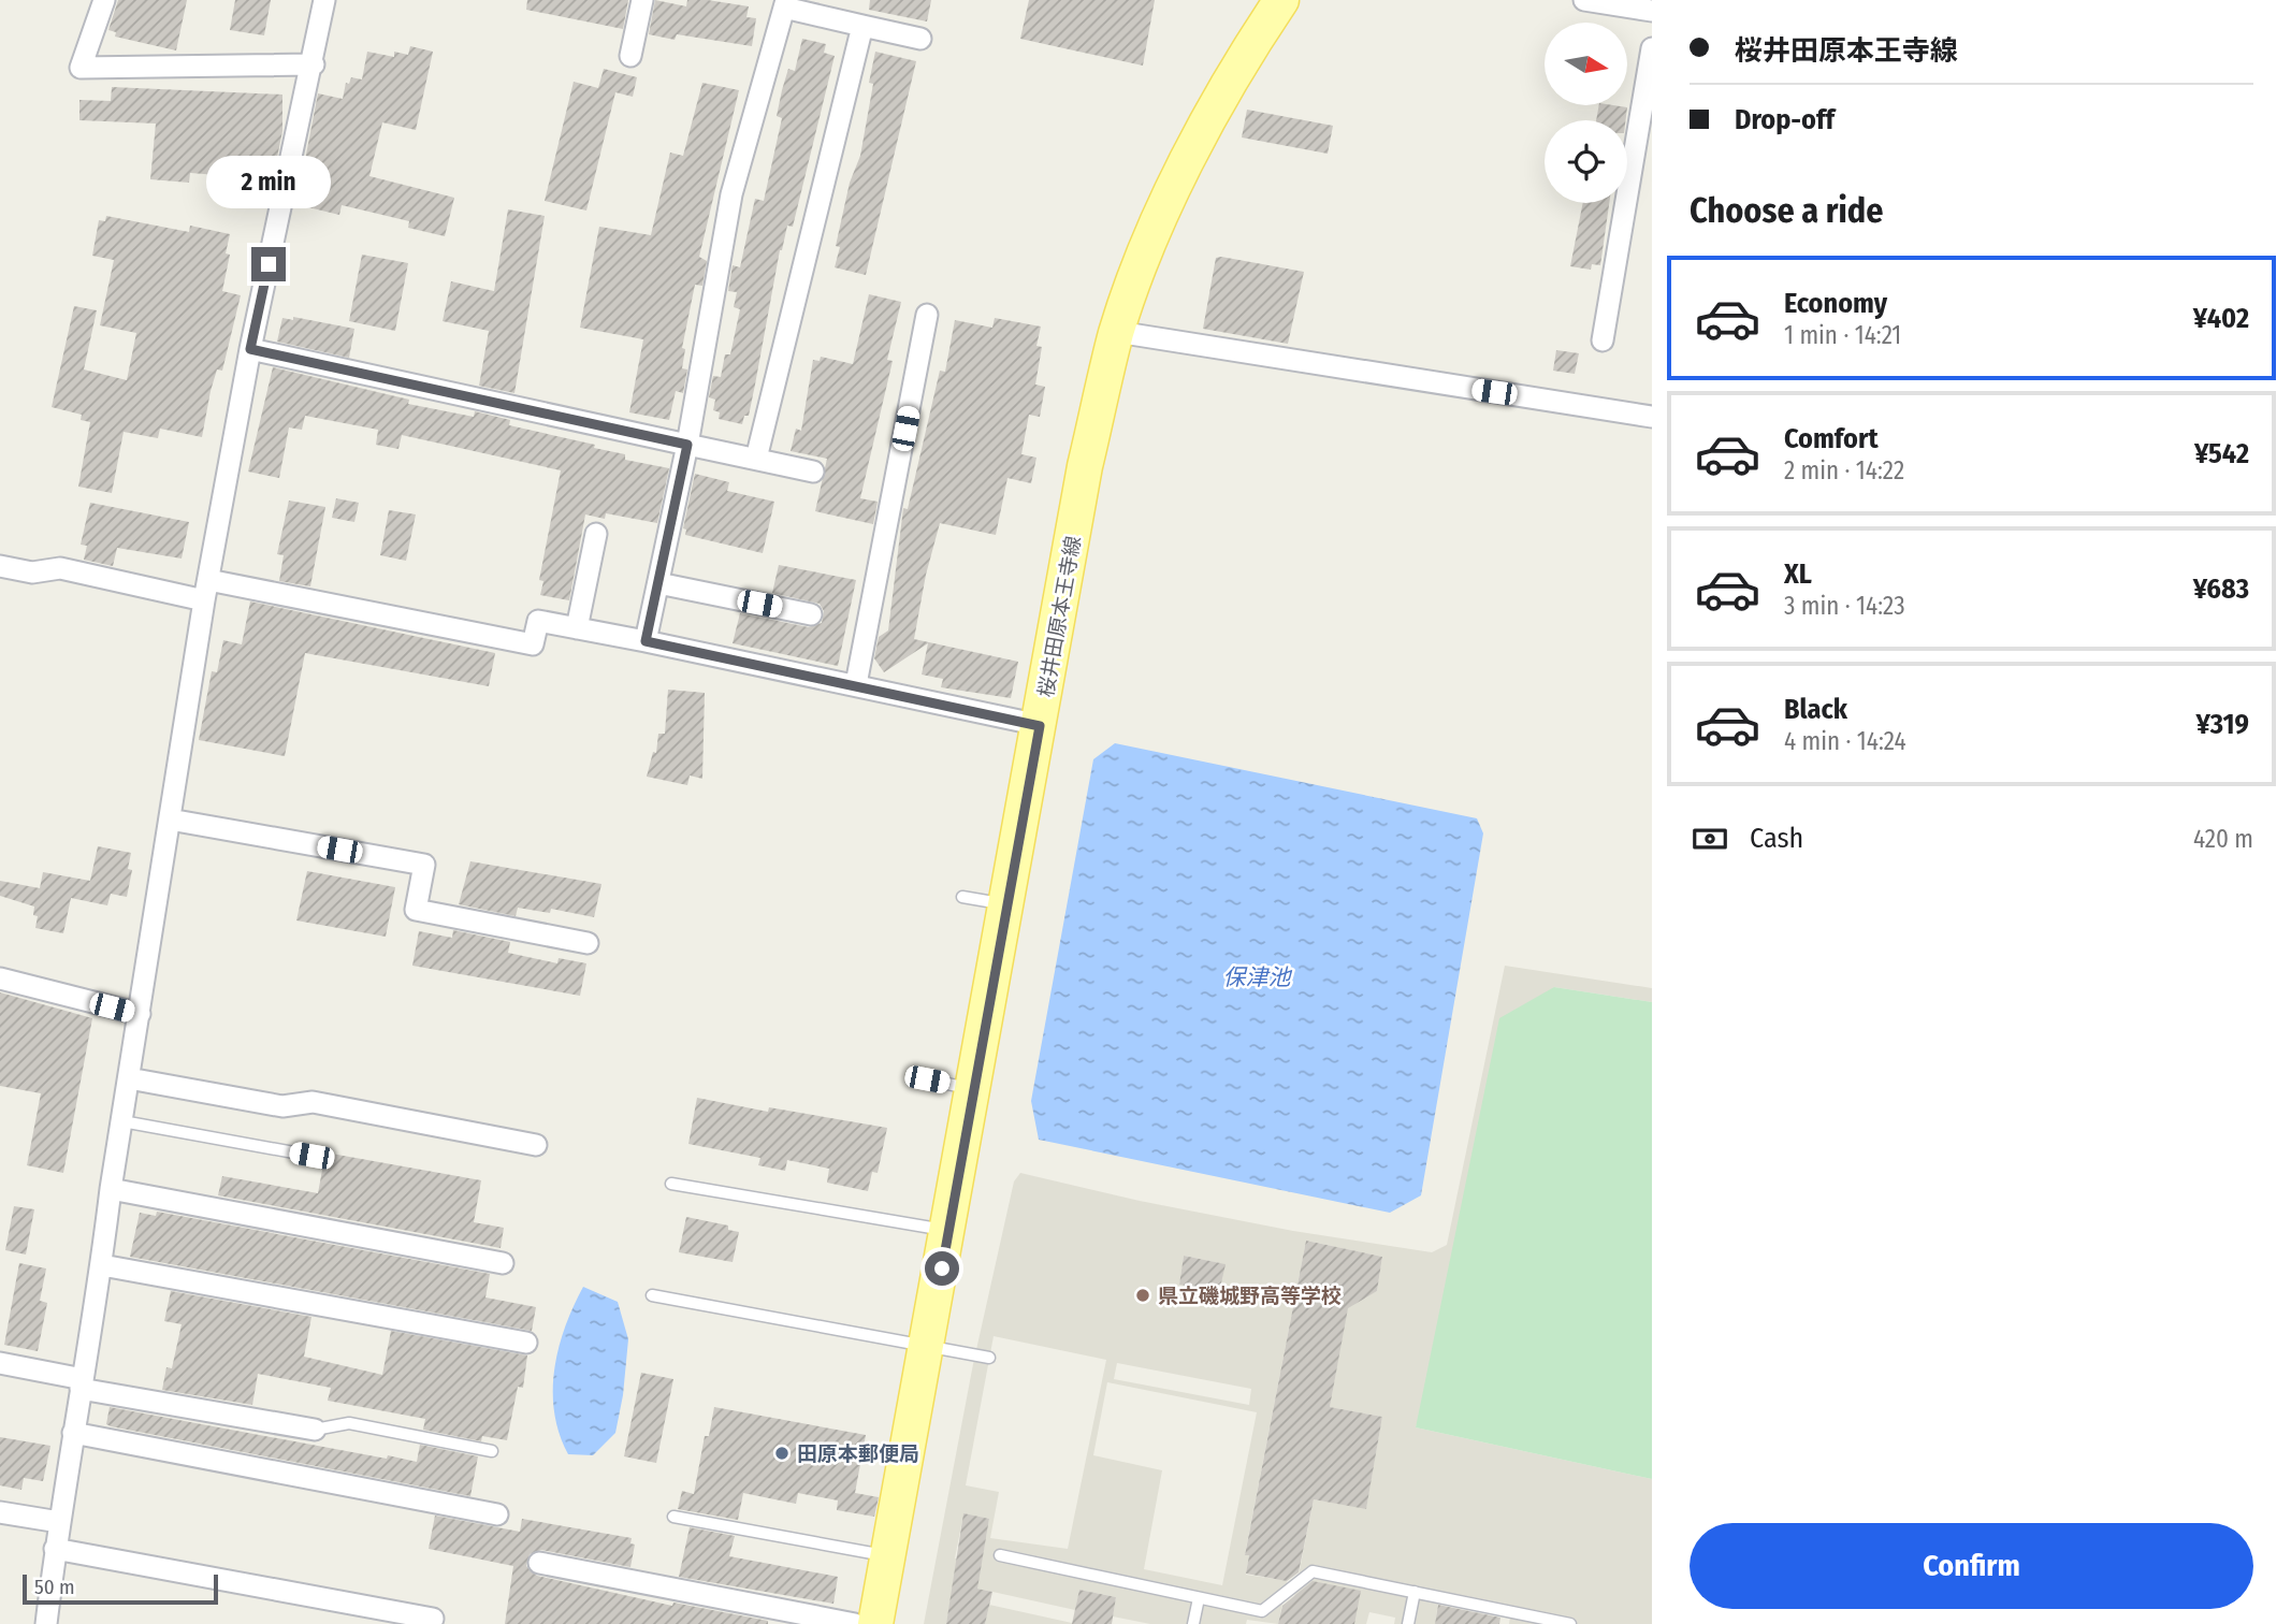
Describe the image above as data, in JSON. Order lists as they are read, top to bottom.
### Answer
{
  "streets": {
    "main road": ["桜井田原本王寺線"]
  },
  "water": ["保津池"],
  "places": ["県立磯城野高等学校", "田原本郵便局"],
  "scale_bar": "50 m",
  "north": "right",
  "page": {
    "banner": ["桜井田原本王寺線", "Drop-off"],
    "bubble": "2 min",
    "heading": "Choose a ride",
    "list": [
      {
        "name": "Economy",
        "note": "1 min · 14:21",
        "value": "¥402"
      },
      {
        "name": "Comfort",
        "note": "2 min · 14:22",
        "value": "¥542"
      },
      {
        "name": "XL",
        "note": "3 min · 14:23",
        "value": "¥683"
      },
      {
        "name": "Black",
        "note": "4 min · 14:24",
        "value": "¥319"
      }
    ],
    "pay": ["Cash", "420 m"],
    "buttons": "Confirm",
    "scale": "50 m"
  }
}
